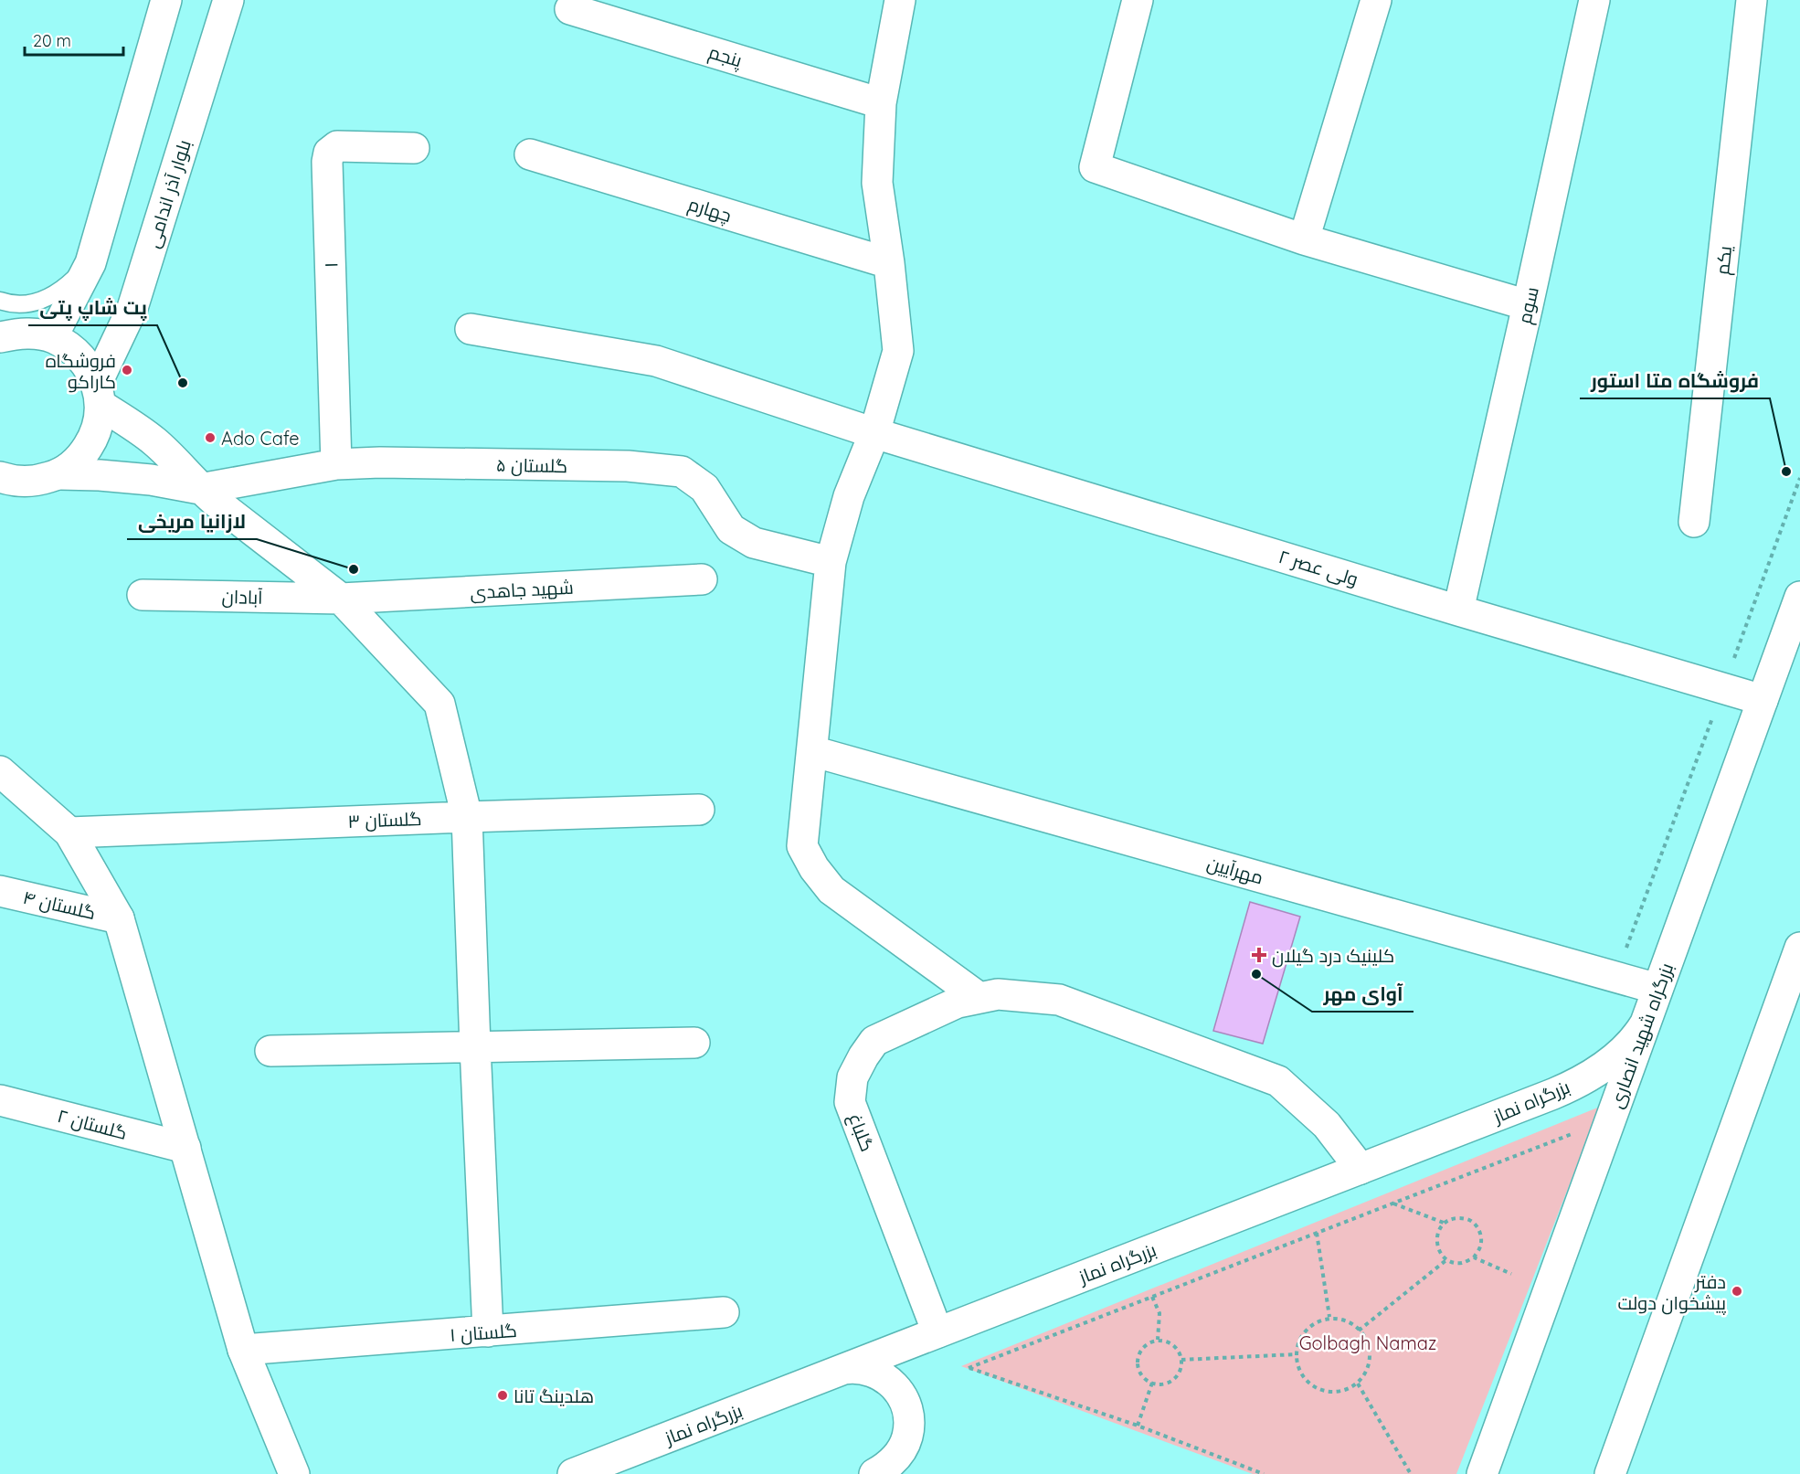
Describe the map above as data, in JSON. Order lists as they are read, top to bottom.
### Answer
{
  "streets": {
    "main road": [
      "پنجم",
      "بلوار آذر اندامی",
      "چهارم",
      "یکم",
      "۱",
      "سوم",
      "گلستان ۵",
      "ولی عصر ۲",
      "شهید جاهدی",
      "آبادان",
      "گلستان ۳",
      "مهرآیین",
      "گلستان ۴",
      "بزرگراه شهید انصاری",
      "بزرگراه نماز",
      "گلستان ۲",
      "گلباغ",
      "گلستان ۱"
    ]
  },
  "crossings": [
    ["۱", "گلستان ۵"],
    ["سوم", "ولی عصر ۲"],
    ["ولی عصر ۲", "بزرگراه شهید انصاری"],
    ["شهید جاهدی", "آبادان"],
    ["مهرآیین", "بزرگراه شهید انصاری"],
    ["بزرگراه شهید انصاری", "بزرگراه نماز"],
    ["بزرگراه نماز", "گلباغ"]
  ],
  "parks": ["Golbagh Namaz"],
  "places": {
    "other": [
      "فروشگاه کاراکو",
      "پت شاپ پتی",
      "Ado Cafe",
      "فروشگاه متا استور",
      "لازانیا مریخی",
      "آوای مهر",
      "دفتر پیشخوان دولت",
      "هلدینگ تانا"
    ],
    "health": ["کلینیک درد گیلان"]
  },
  "scale_bar": "20 m"
}
